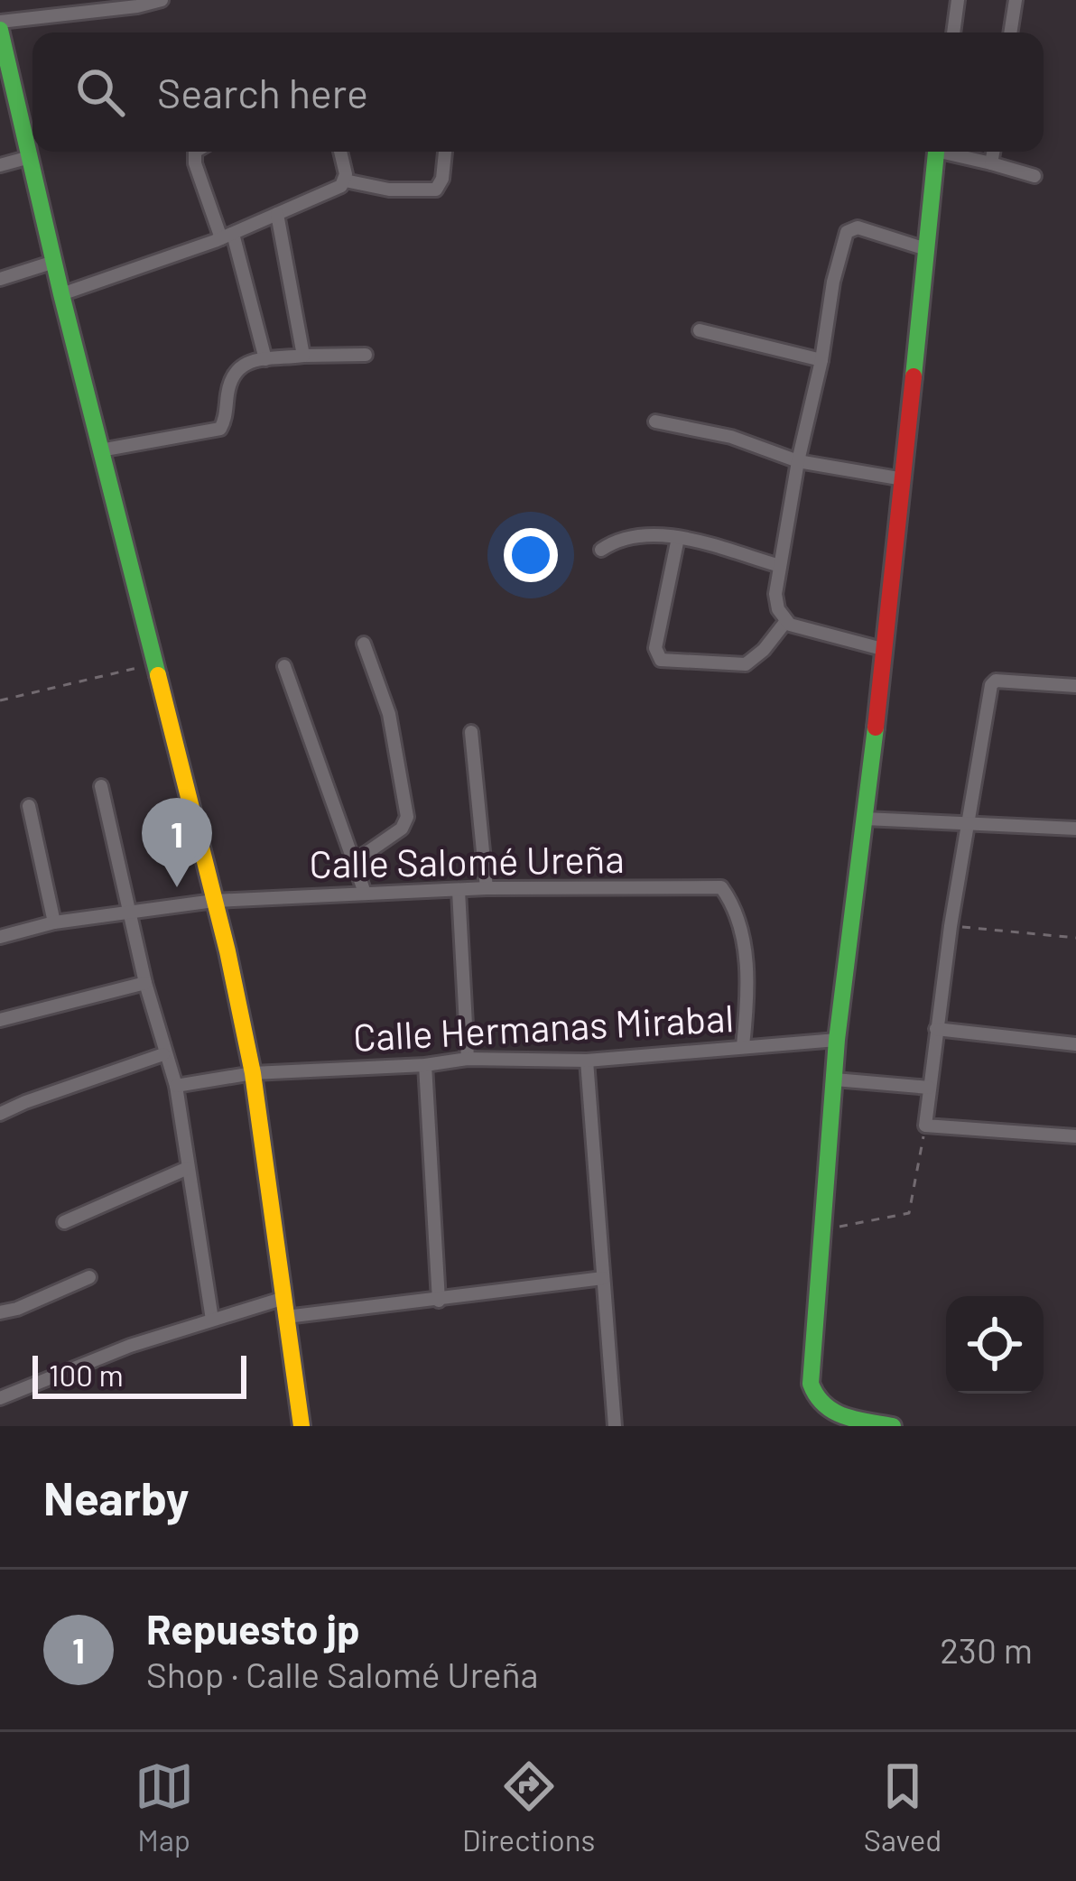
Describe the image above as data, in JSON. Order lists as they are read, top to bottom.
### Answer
{
  "streets": {
    "street": ["Calle Salomé Ureña", "Calle Hermanas Mirabal"]
  },
  "crossings": [
    ["Calle Salomé Ureña", "Calle Hermanas Mirabal"]
  ],
  "scale_bar": "100 m",
  "page": {
    "search": "Search here",
    "pins": "1",
    "scale": "100 m",
    "heading": "Nearby",
    "list": [
      {
        "mark": "1",
        "name": "Repuesto jp",
        "note": "Shop · Calle Salomé Ureña",
        "value": "230 m"
      }
    ],
    "nav": ["Map", "Directions", "Saved"]
  }
}
